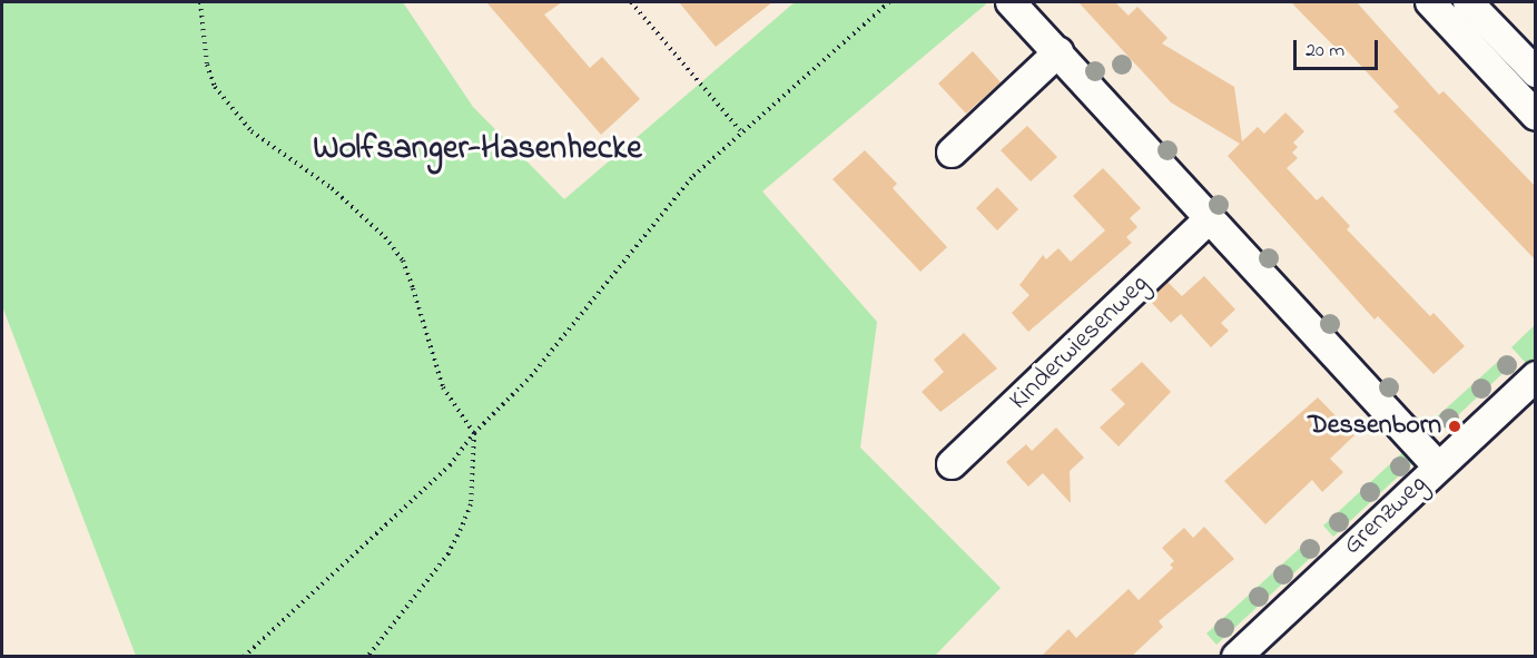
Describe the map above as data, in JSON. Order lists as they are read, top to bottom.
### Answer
{
  "streets": {
    "street": ["Kinderwiesenweg", "Grenzweg"]
  },
  "districts": ["Wolfsanger-Hasenhecke"],
  "places": ["Dessenborn"],
  "scale_bar": "20 m"
}
